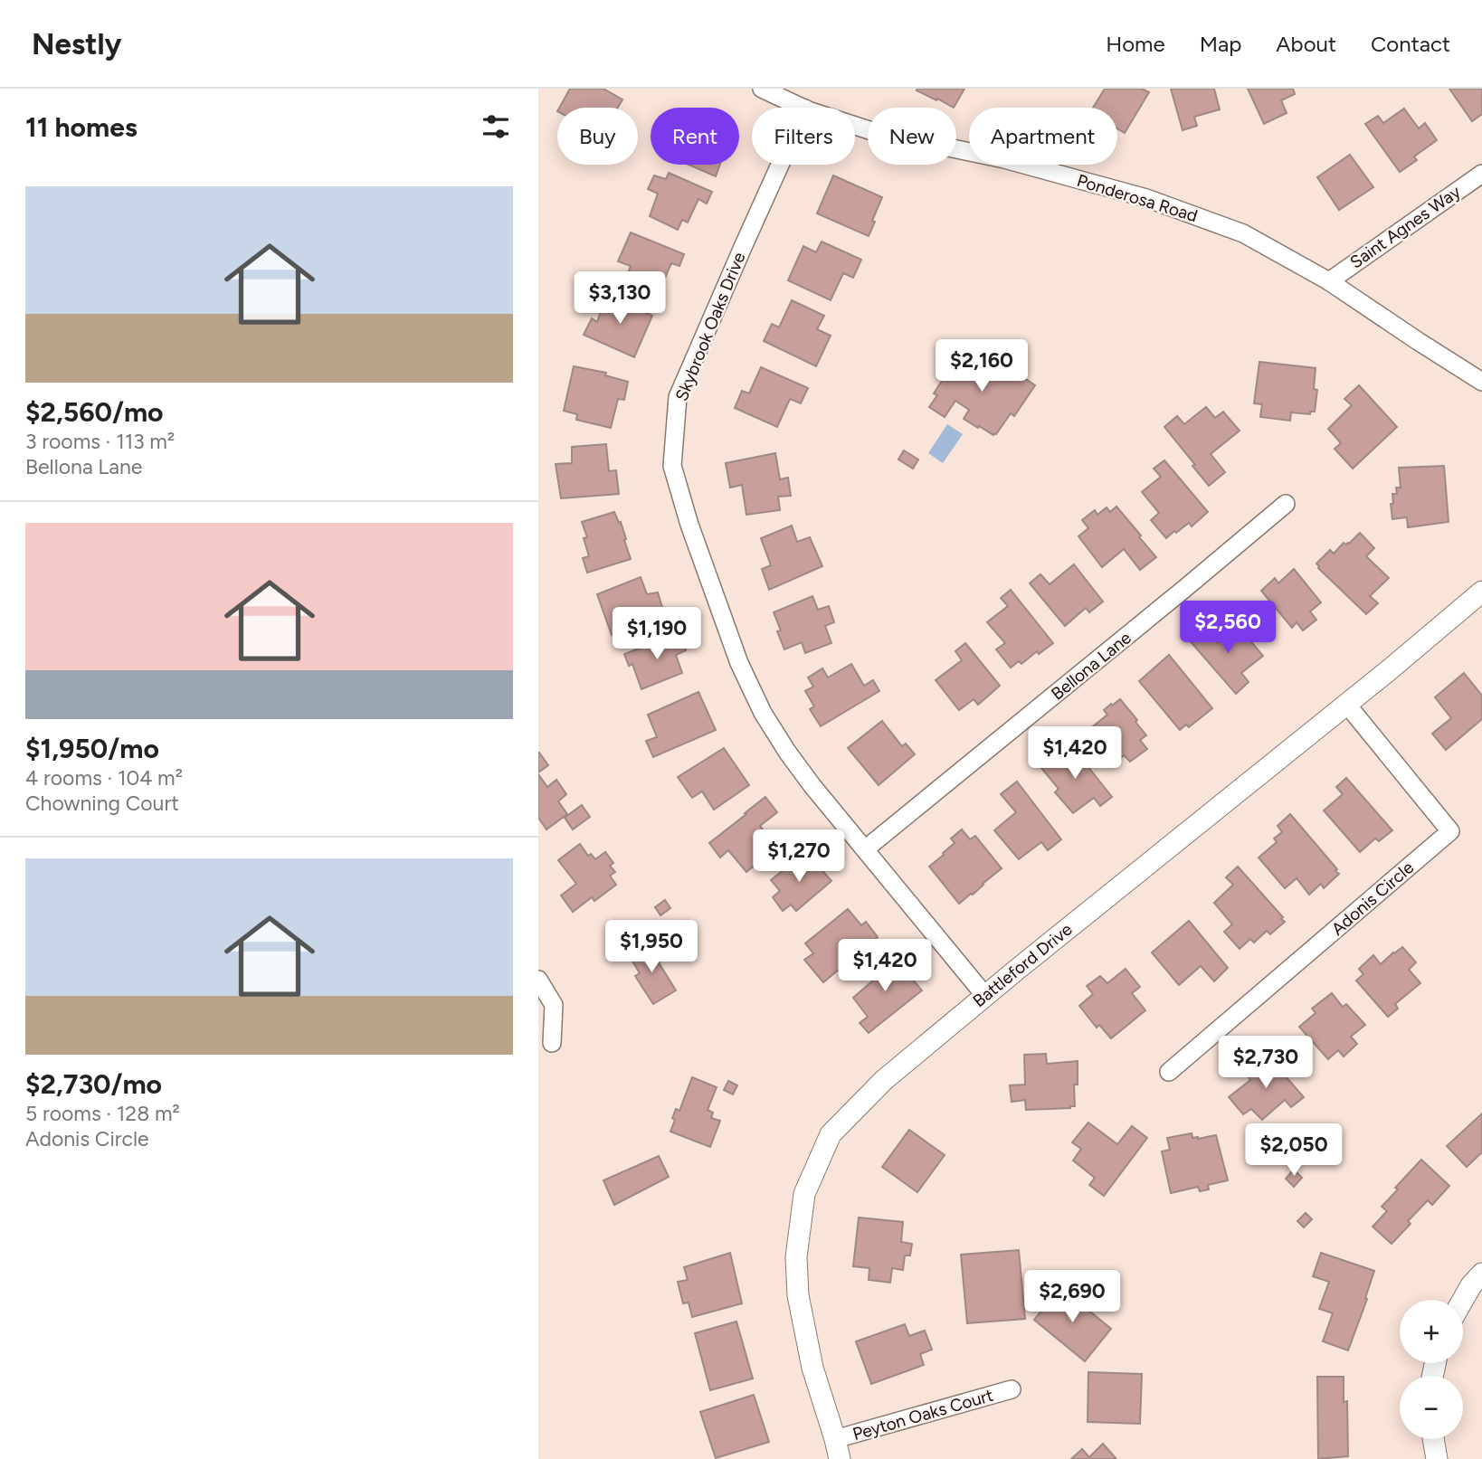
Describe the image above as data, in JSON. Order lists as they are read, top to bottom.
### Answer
{
  "streets": {
    "street": [
      "Ponderosa Road",
      "Saint Agnes Way",
      "Skybrook Oaks Drive",
      "Bellona Lane",
      "Adonis Circle",
      "Battleford Drive",
      "Peyton Oaks Court"
    ]
  },
  "crossings": [
    ["Ponderosa Road", "Saint Agnes Way"],
    ["Skybrook Oaks Drive", "Bellona Lane"],
    ["Skybrook Oaks Drive", "Battleford Drive"],
    ["Adonis Circle", "Battleford Drive"],
    ["Battleford Drive", "Peyton Oaks Court"]
  ],
  "page": {
    "header": "Nestly",
    "nav": [
      "Home",
      "Map",
      "About",
      "Contact"
    ],
    "heading": "11 homes",
    "chip": [
      "Buy",
      "Rent",
      "Filters",
      "New",
      "Apartment"
    ],
    "list": [
      {
        "name": "$2,560/mo",
        "note": "3 rooms · 113 m² · Bellona Lane"
      },
      {
        "name": "$1,950/mo",
        "note": "4 rooms · 104 m² · Chowning Court"
      },
      {
        "name": "$2,730/mo",
        "note": "5 rooms · 128 m² · Adonis Circle"
      }
    ],
    "price": [
      "$3,130",
      "$2,160",
      "$2,560",
      "$1,190",
      "$1,420",
      "$1,270",
      "$1,950",
      "$1,420",
      "$2,730",
      "$2,050",
      "$2,690"
    ],
    "map_buttons": ["+", "−"]
  }
}
